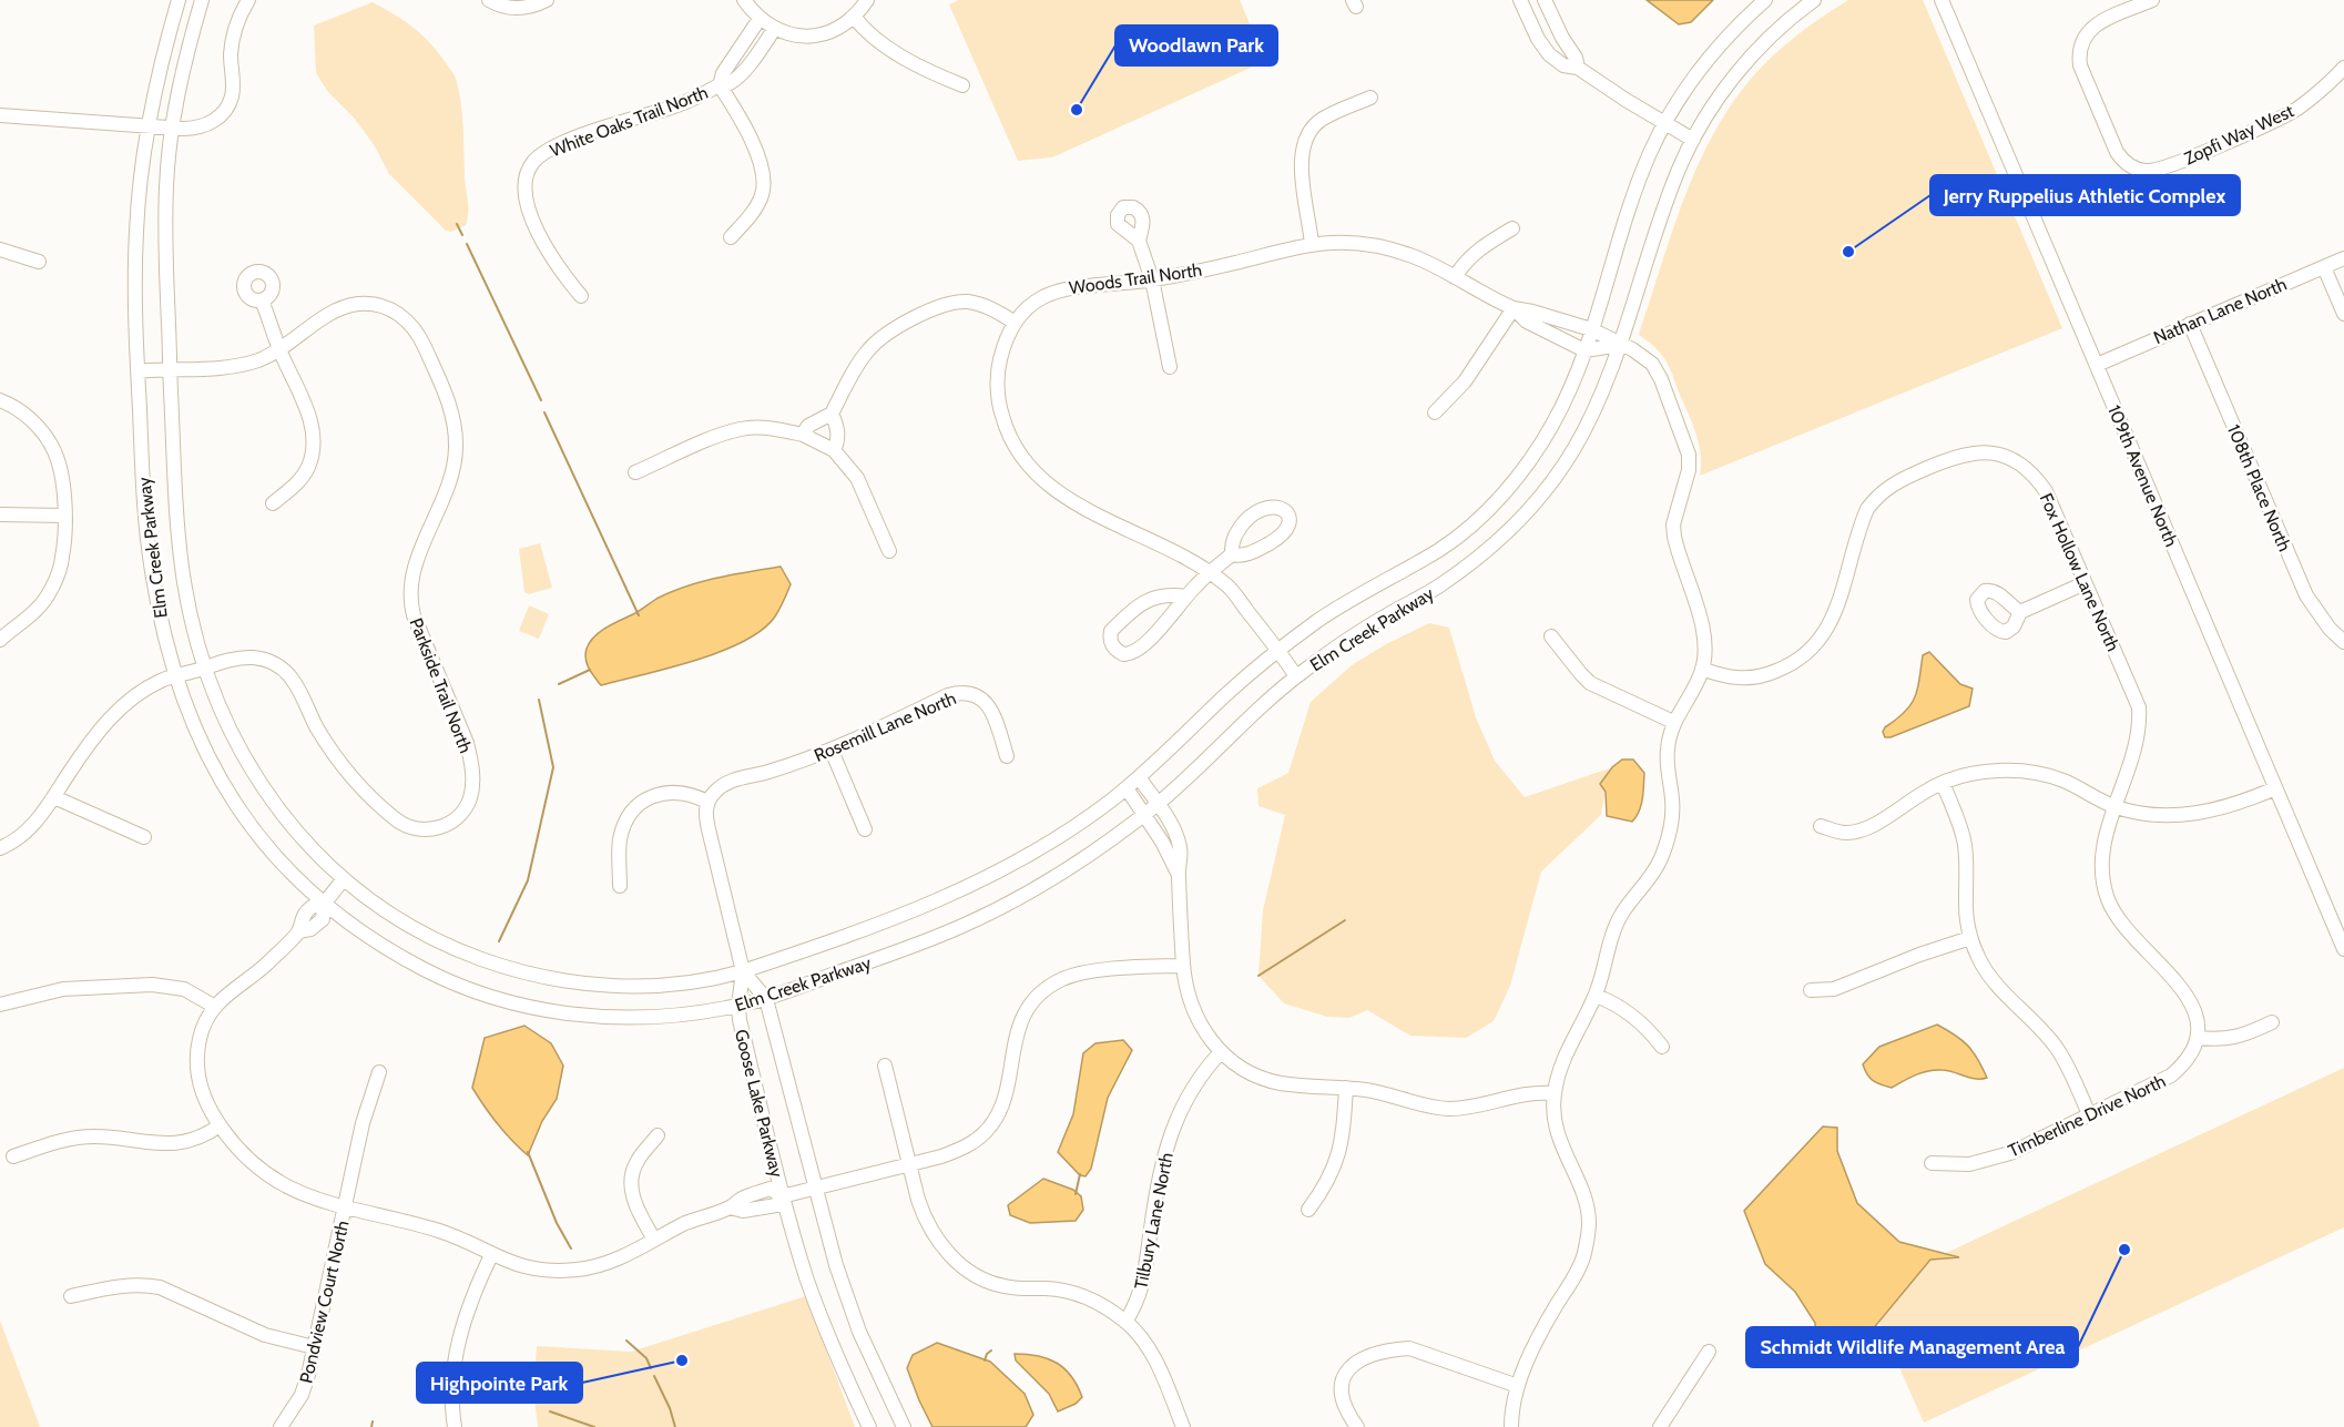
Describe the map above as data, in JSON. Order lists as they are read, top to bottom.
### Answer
{
  "streets": {
    "street": [
      "White Oaks Trail North",
      "Zopfi Way West",
      "Woods Trail North",
      "Nathan Lane North",
      "109th Avenue North",
      "108th Place North",
      "Elm Creek Parkway",
      "Fox Hollow Lane North",
      "Parkside Trail North",
      "Rosemill Lane North",
      "Goose Lake Parkway",
      "Timberline Drive North",
      "Tilbury Lane North",
      "Pondview Court North"
    ]
  },
  "crossings": [
    ["Woods Trail North", "Elm Creek Parkway"],
    ["Woods Trail North", "Fox Hollow Lane North"],
    ["Nathan Lane North", "109th Avenue North"],
    ["Nathan Lane North", "108th Place North"],
    ["Elm Creek Parkway", "Parkside Trail North"],
    ["Elm Creek Parkway", "Goose Lake Parkway"]
  ],
  "places": [
    "Woodlawn Park",
    "Jerry Ruppelius Athletic Complex",
    "Schmidt Wildlife Management Area",
    "Highpointe Park"
  ]
}
